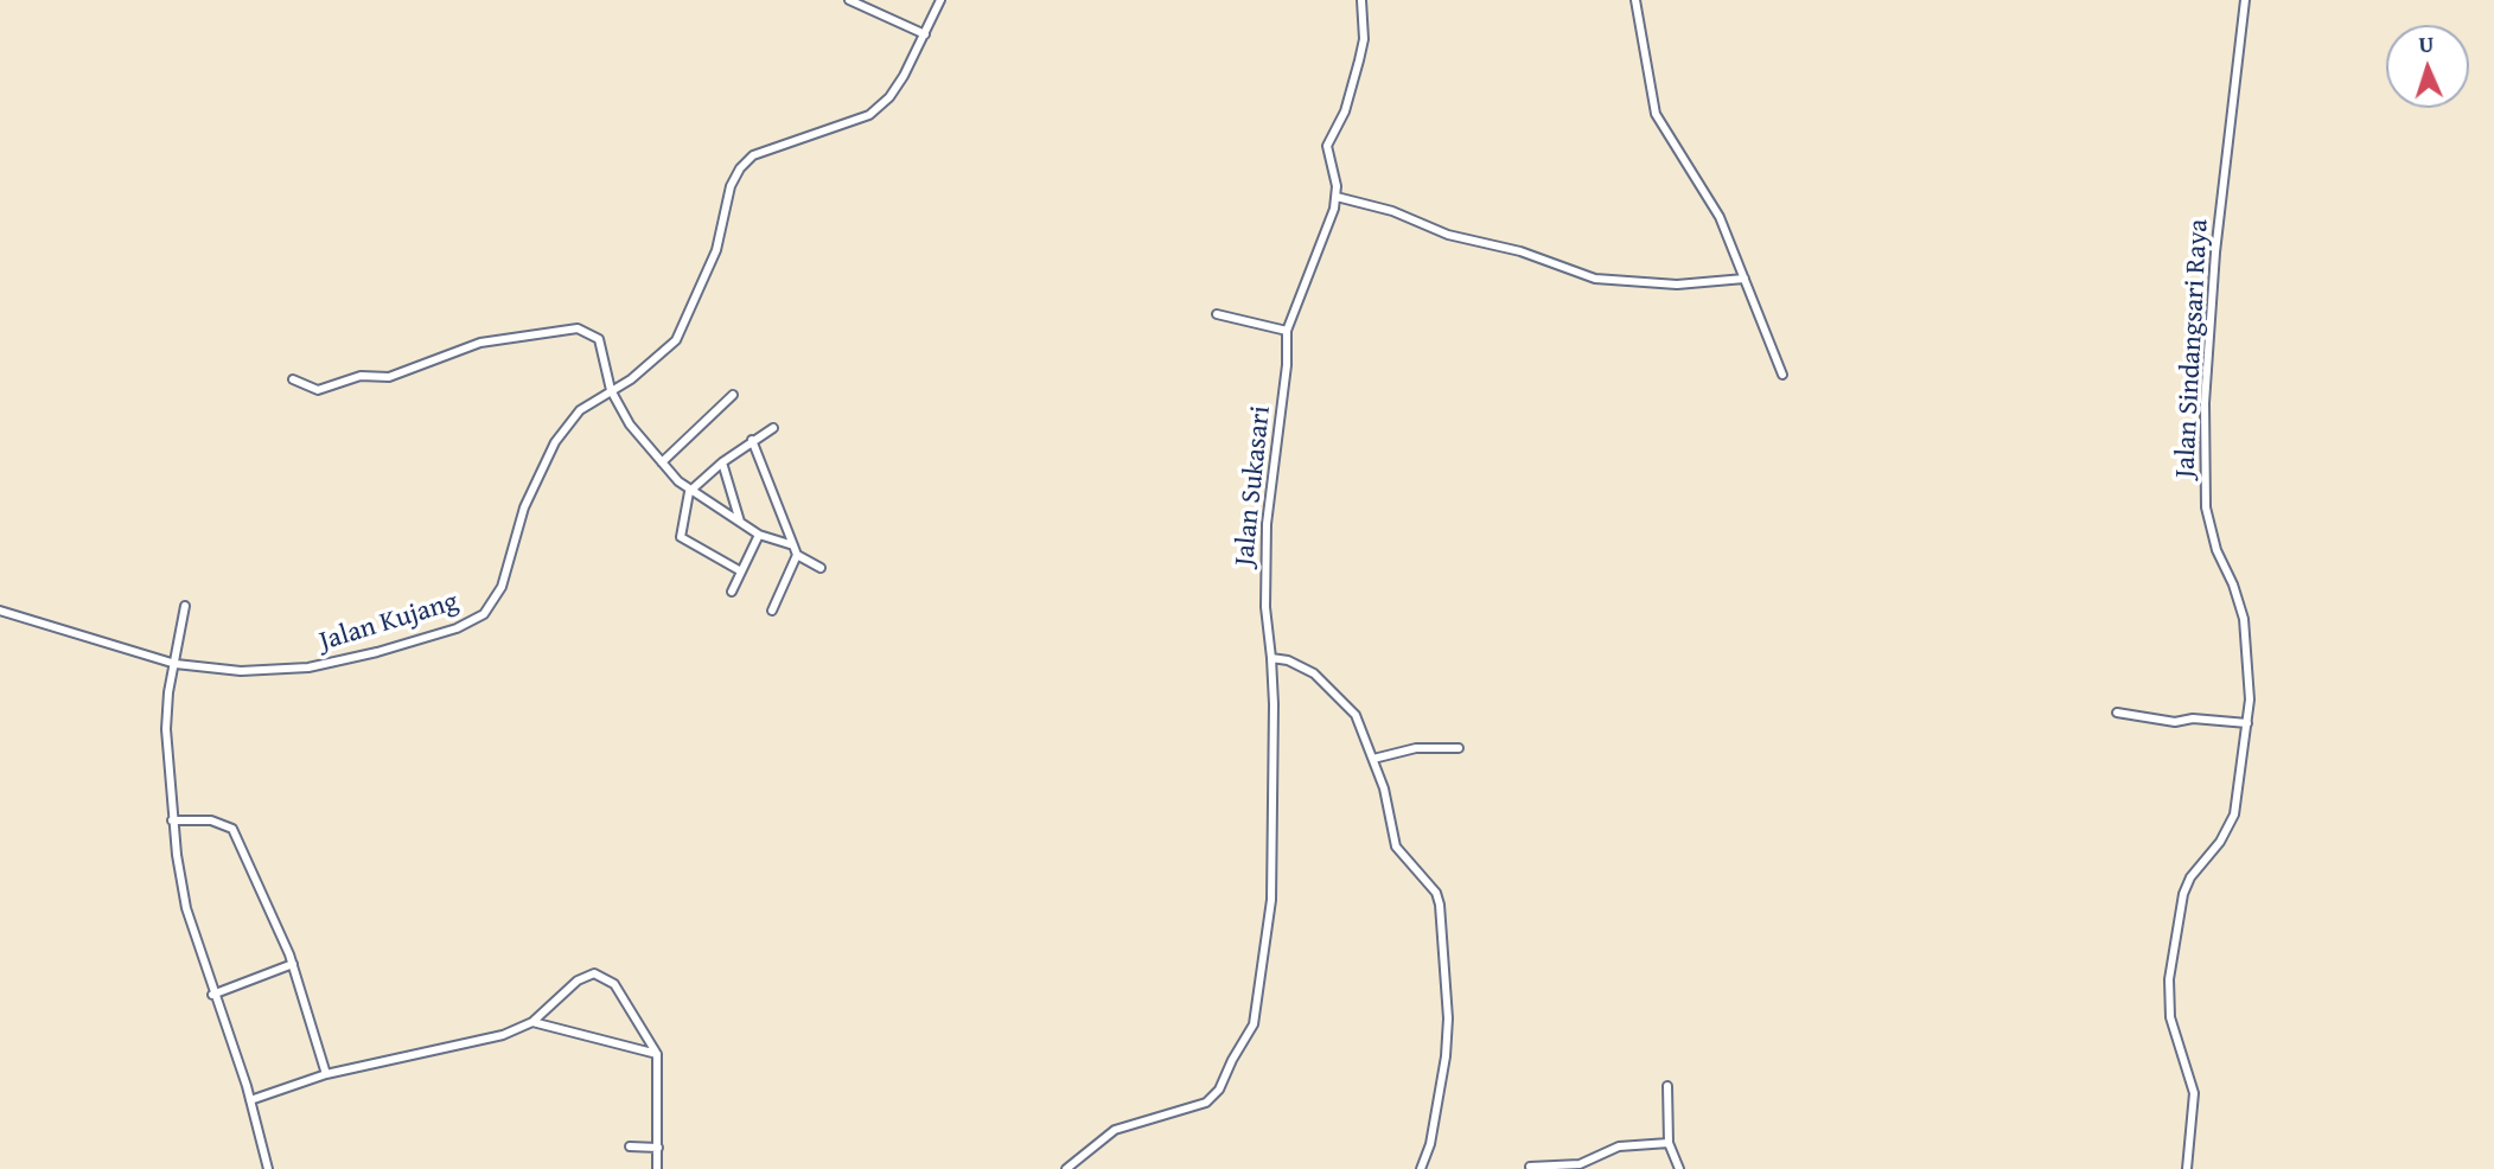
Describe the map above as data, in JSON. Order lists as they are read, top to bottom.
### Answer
{
  "streets": {
    "street": ["Jalan Sindangsari Raya", "Jalan Sukasari", "Jalan Kujang"]
  },
  "north": "top"
}
